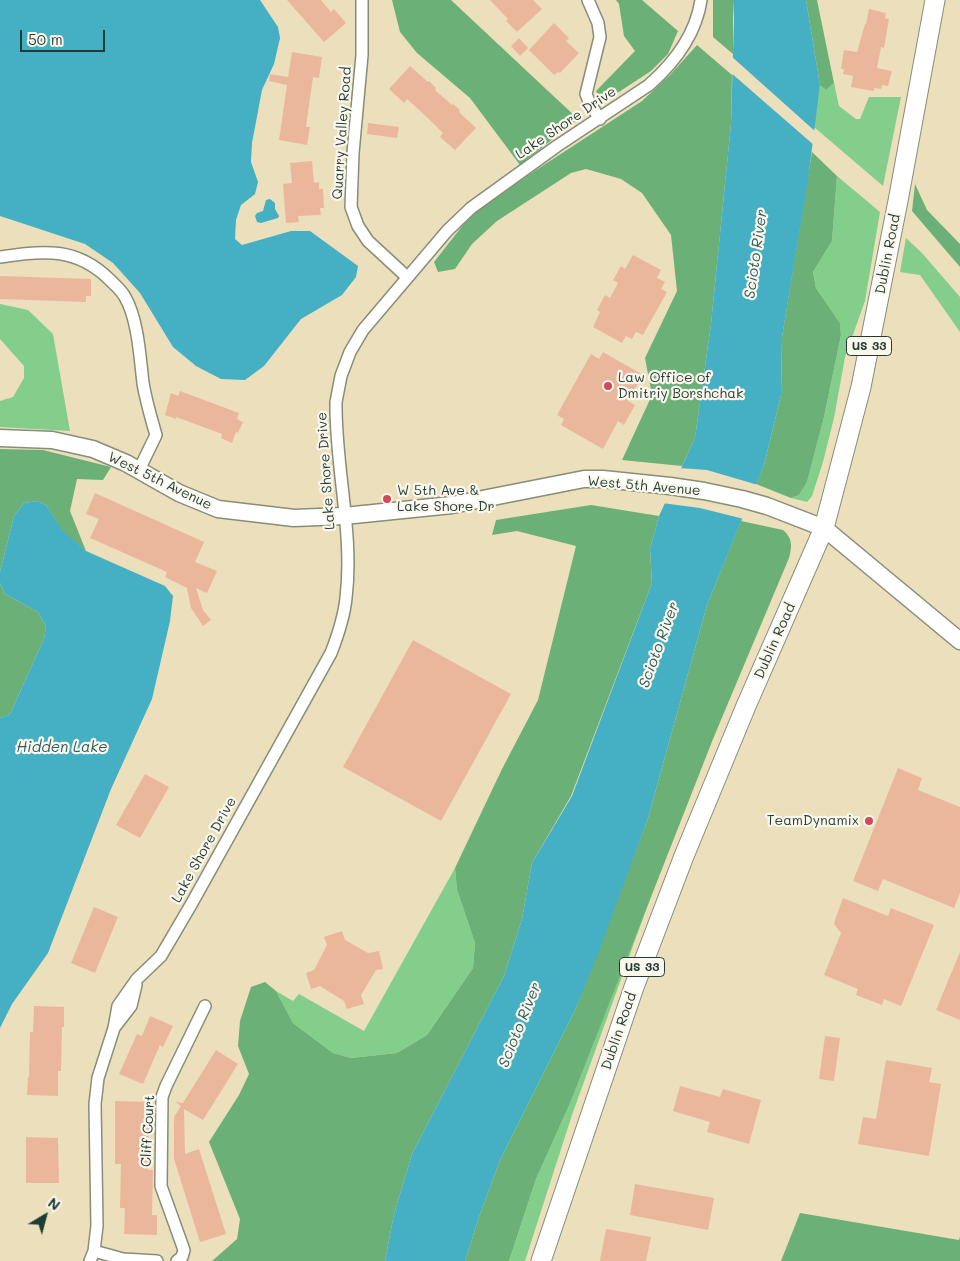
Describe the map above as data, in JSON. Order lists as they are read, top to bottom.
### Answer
{
  "streets": {
    "main road": ["Dublin Road", "US 33", "West 5th Avenue"],
    "street": ["Lake Shore Drive", "Quarry Valley Road", "Cliff Court"]
  },
  "crossings": [
    ["Lake Shore Drive", "Quarry Valley Road"],
    ["Lake Shore Drive", "West 5th Avenue"],
    ["Dublin Road", "West 5th Avenue"]
  ],
  "water": ["Scioto River", "Hidden Lake"],
  "places": ["Law Office of Dmitriy Borshchak", "W 5th Ave & Lake Shore Dr", "TeamDynamix"],
  "scale_bar": "50 m",
  "north": "top right"
}
